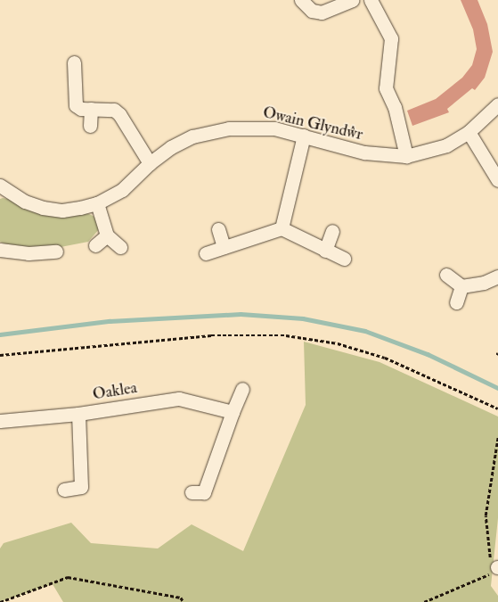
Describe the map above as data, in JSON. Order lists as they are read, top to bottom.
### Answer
{
  "streets": {
    "street": ["Owain Glyndŵr", "Oaklea"]
  }
}
